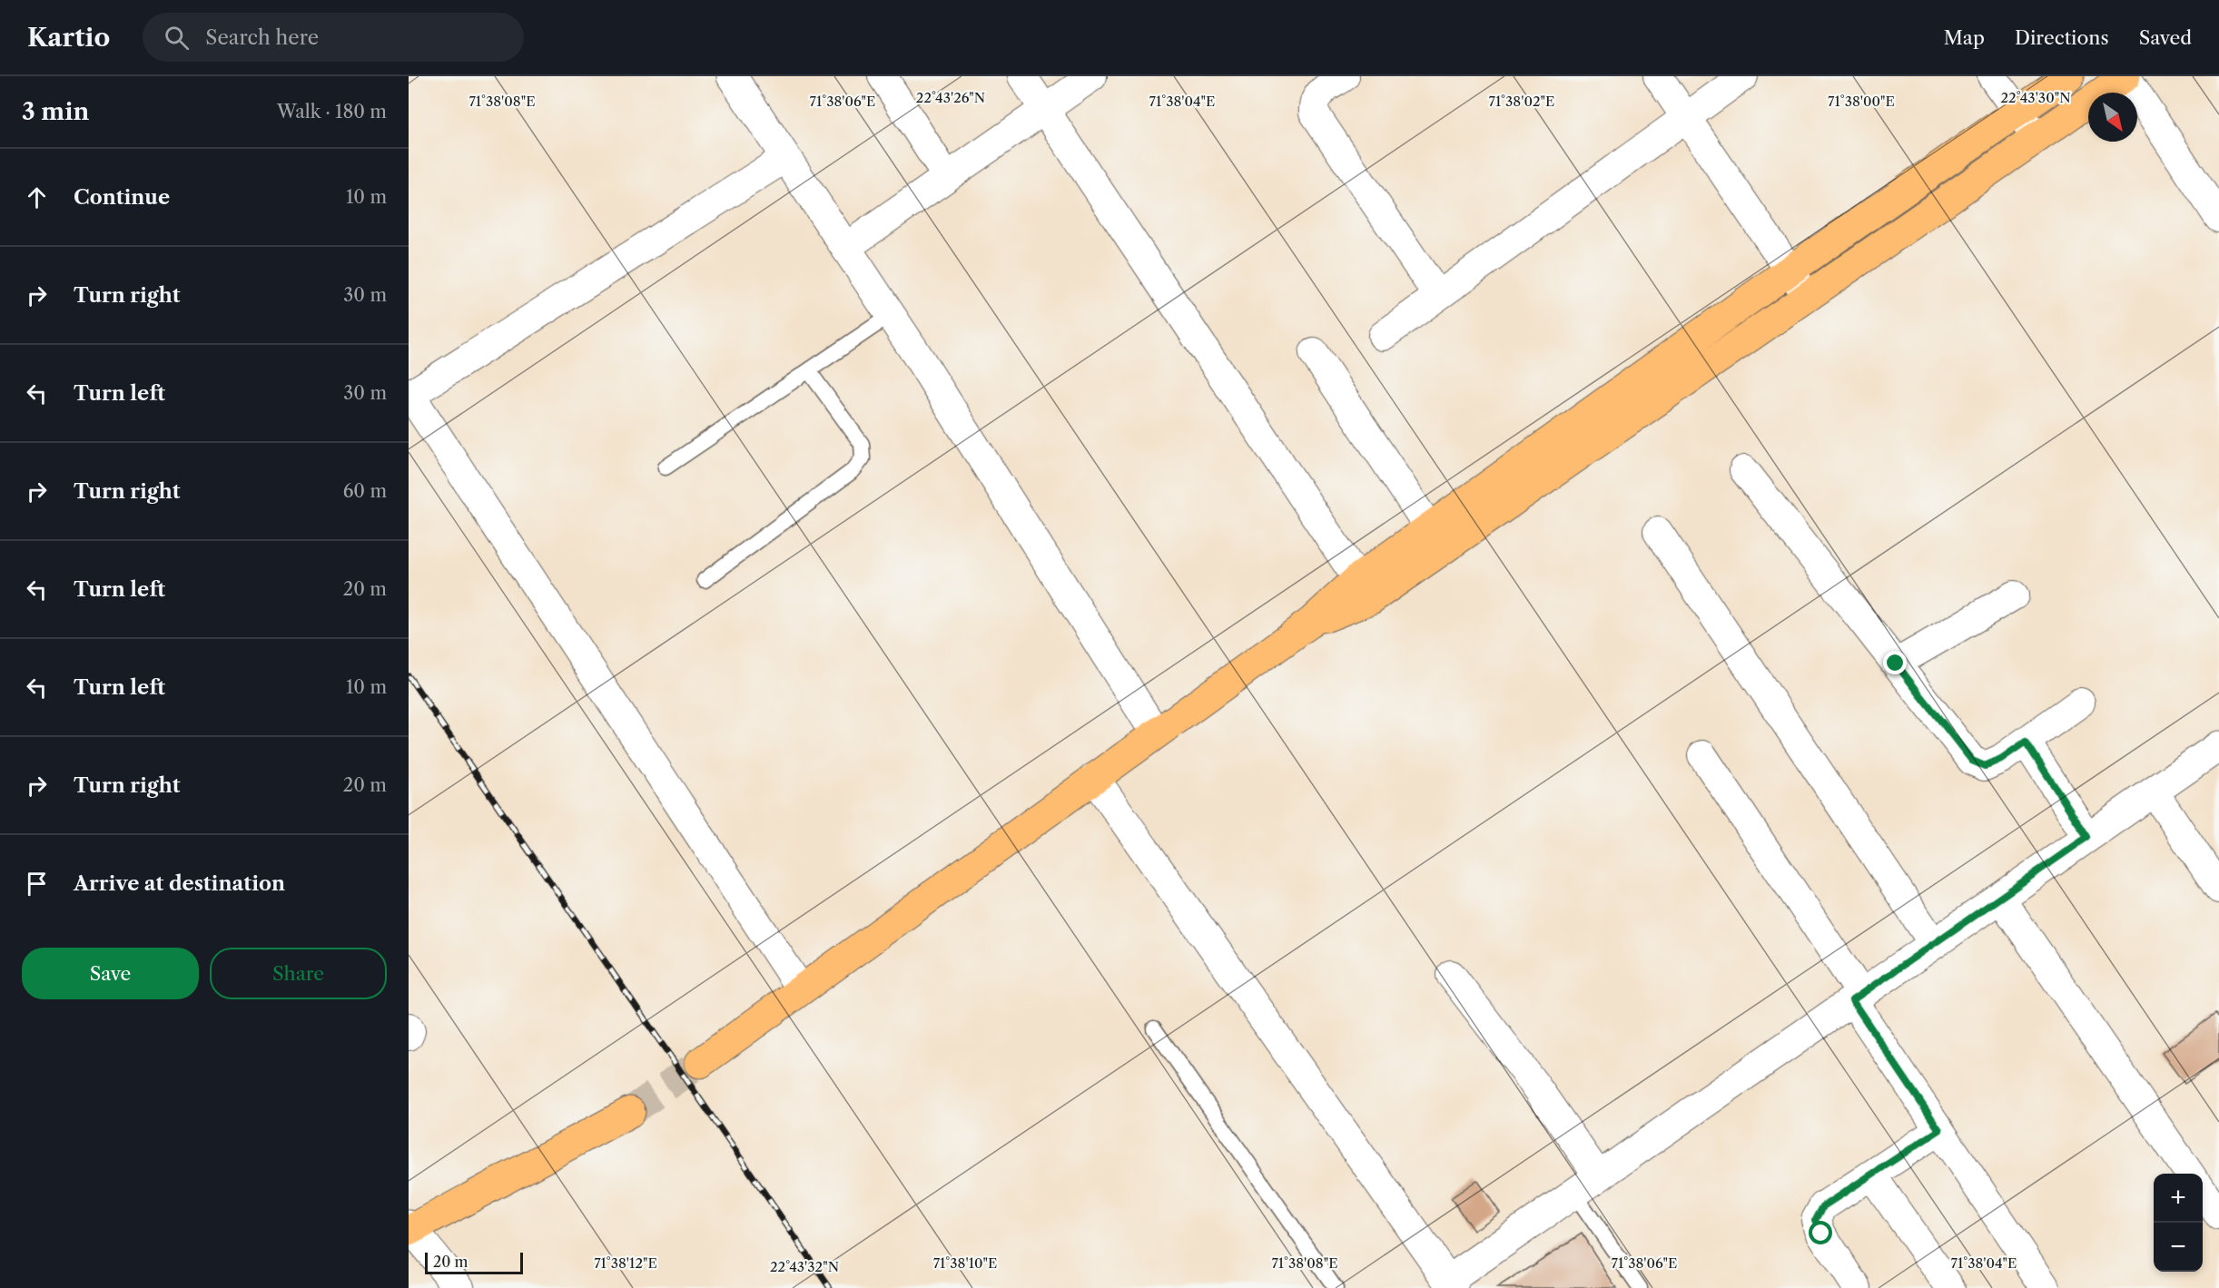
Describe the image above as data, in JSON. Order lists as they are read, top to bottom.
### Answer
{
  "scale_bar": "20 m",
  "north": "bottom right",
  "page": {
    "header": "Kartio",
    "search": "Search here",
    "nav": ["Map", "Directions", "Saved"],
    "heading": ["3 min", "Walk · 180 m"],
    "list": [
      ["Continue", "10 m"],
      ["Turn right", "30 m"],
      ["Turn left", "30 m"],
      ["Turn right", "60 m"],
      ["Turn left", "20 m"],
      ["Turn left", "10 m"],
      ["Turn right", "20 m"],
      "Arrive at destination"
    ],
    "buttons": ["Save", "Share"],
    "map_buttons": ["+", "−"],
    "scale": "20 m"
  },
  "coordinates": [
    "22°43'26\"N",
    "22°43'30\"N",
    "71°38'08\"E",
    "71°38'06\"E",
    "71°38'02\"E",
    "71°38'00\"E",
    "71°38'04\"E",
    "71°38'12\"E",
    "71°38'10\"E",
    "22°43'32\"N"
  ]
}
